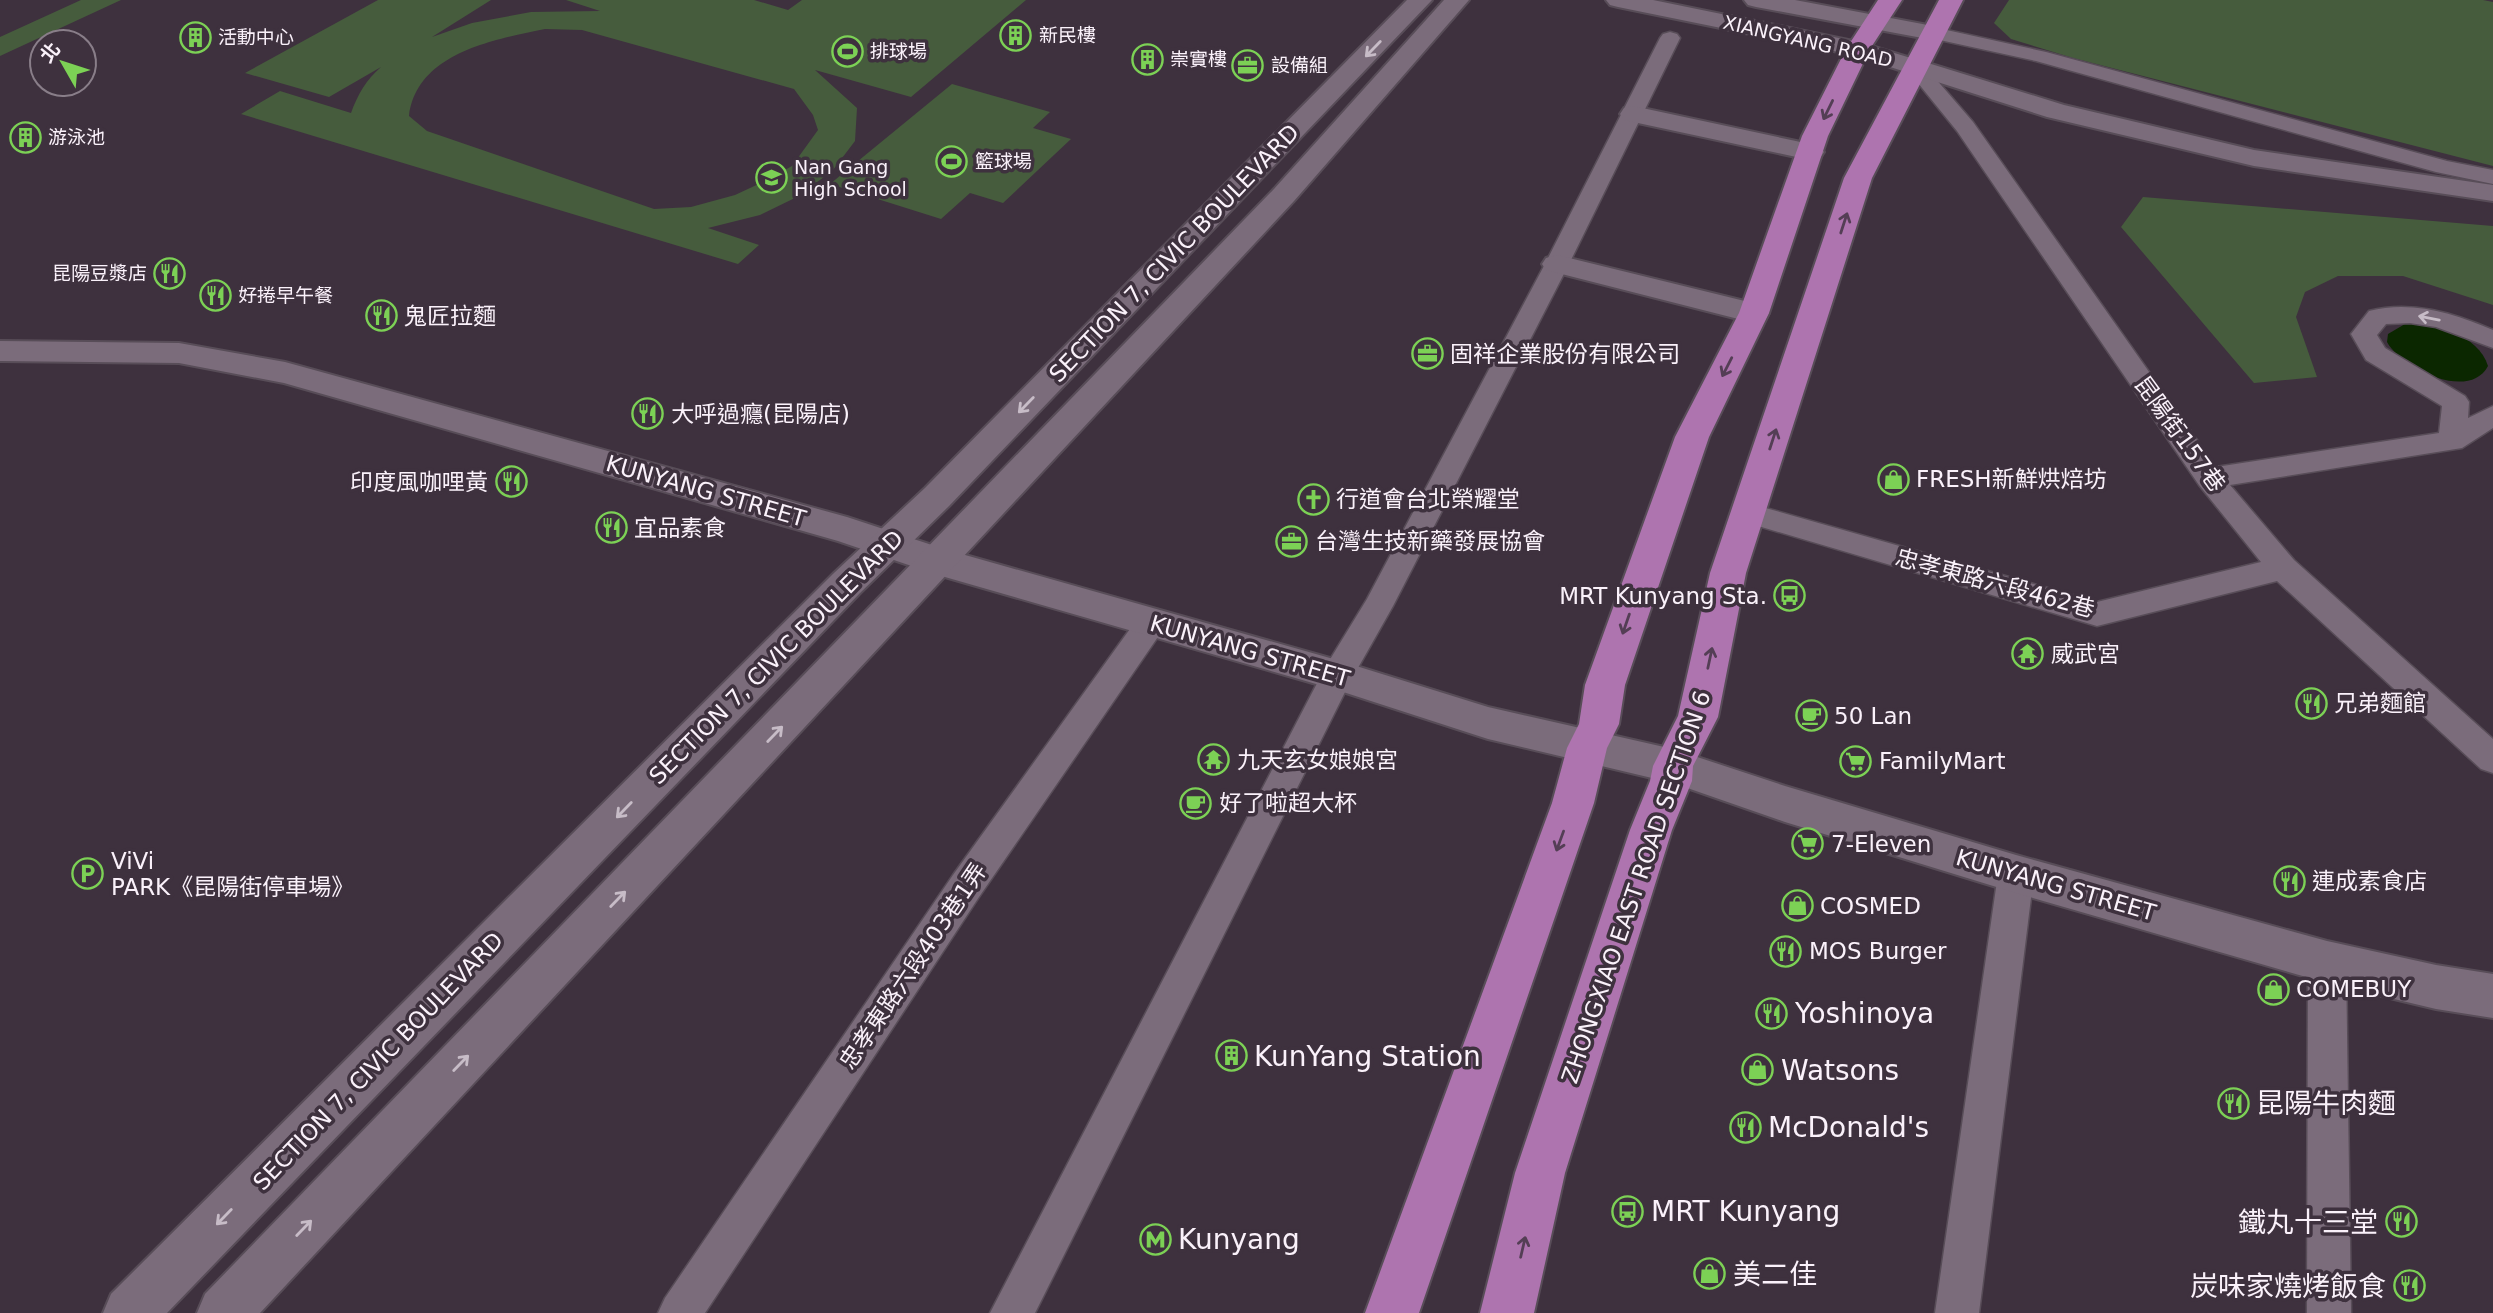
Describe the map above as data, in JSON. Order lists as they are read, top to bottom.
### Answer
{
  "streets": {
    "main road": ["ZHONGXIAO EAST ROAD SECTION 6"],
    "street": ["XIANGYANG ROAD", "SECTION 7, CIVIC BOULEVARD", "KUNYANG STREET"],
    "lane": ["昆陽街157巷", "忠孝東路六段462巷", "忠孝東路六段403巷1弄"]
  },
  "crossings": [
    ["XIANGYANG ROAD", "昆陽街157巷"],
    ["XIANGYANG ROAD", "ZHONGXIAO EAST ROAD SECTION 6"],
    ["SECTION 7, CIVIC BOULEVARD", "KUNYANG STREET"],
    ["昆陽街157巷", "忠孝東路六段462巷"],
    ["昆陽街157巷", "ZHONGXIAO EAST ROAD SECTION 6"],
    ["KUNYANG STREET", "ZHONGXIAO EAST ROAD SECTION 6"],
    ["KUNYANG STREET", "忠孝東路六段403巷1弄"],
    ["忠孝東路六段462巷", "ZHONGXIAO EAST ROAD SECTION 6"]
  ],
  "places": {
    "building": [
      "新民樓",
      "活動中心",
      "崇實樓",
      "游泳池",
      "KunYang Station"
    ],
    "sports": ["排球場", "籃球場"],
    "office": ["設備組", "固祥企業股份有限公司", "台灣生技新藥發展協會"],
    "school or university": ["Nan Gang High School"],
    "restaurant": [
      "昆陽豆漿店",
      "好捲早午餐",
      "鬼匠拉麵",
      "大呼過癮(昆陽店)",
      "印度風咖哩黃",
      "宜品素食",
      "兄弟麵館",
      "連成素食店",
      "MOS Burger",
      "Yoshinoya",
      "昆陽牛肉麵",
      "McDonald's",
      "鐵丸十三堂",
      "炭味家燒烤飯食"
    ],
    "shop": [
      "FRESH新鮮烘焙坊",
      "COSMED",
      "COMEBUY",
      "Watsons",
      "美二佳"
    ],
    "church": ["行道會台北榮耀堂"],
    "bus stop": ["MRT Kunyang Sta.", "MRT Kunyang"],
    "temple": ["威武宮", "九天玄女娘娘宮"],
    "cafe": ["50 Lan", "好了啦超大杯"],
    "supermarket": ["FamilyMart", "7-Eleven"],
    "parking": ["ViVi PARK《昆陽街停車場》"],
    "metro station": ["Kunyang"]
  },
  "north": "top left"
}
